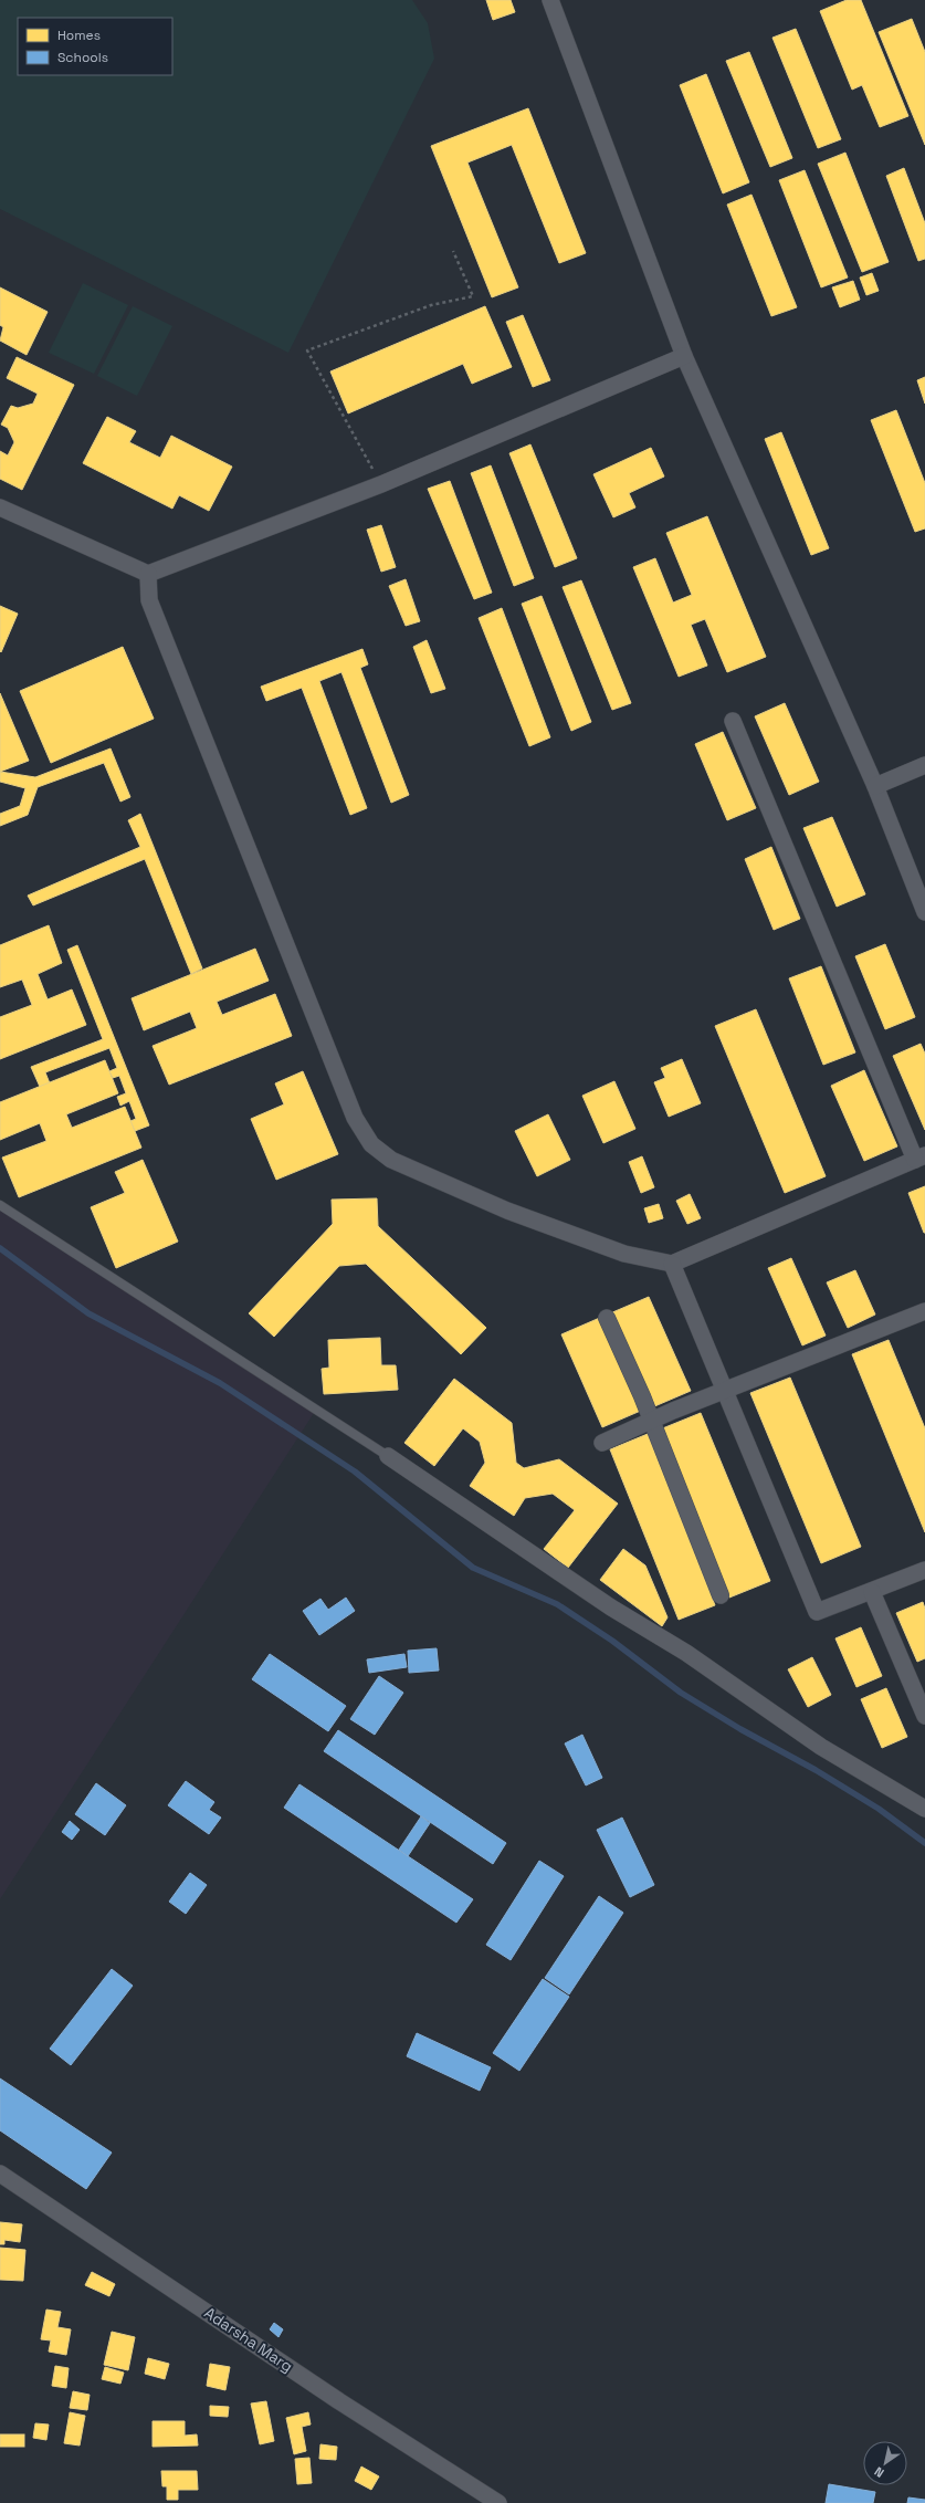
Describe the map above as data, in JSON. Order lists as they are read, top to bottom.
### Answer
{
  "streets": {
    "street": ["Adarsha Marg"]
  },
  "legend": ["Homes", "Schools"],
  "north": "bottom left"
}
